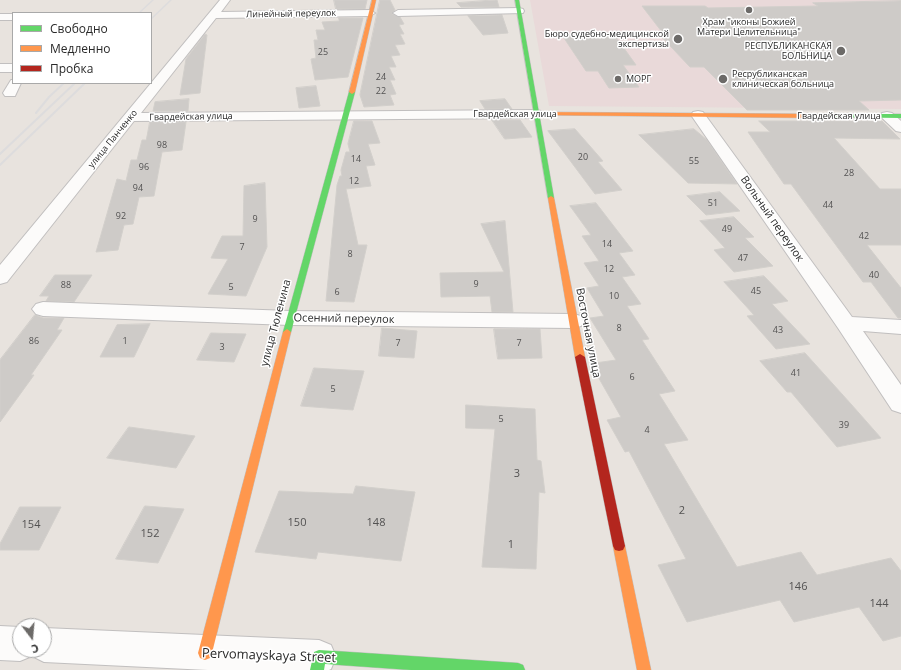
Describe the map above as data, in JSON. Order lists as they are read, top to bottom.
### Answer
{
  "streets": {
    "street": [
      "Линейный переулок",
      "Гвардейская улица",
      "улица Панченко",
      "Вольный переулок",
      "Осенний переулок",
      "улица Тюленина",
      "Восточная улица",
      "Pervomayskaya Street"
    ]
  },
  "crossings": [
    ["Линейный переулок", "улица Панченко"],
    ["Линейный переулок", "улица Тюленина"],
    ["Гвардейская улица", "улица Панченко"],
    ["Гвардейская улица", "Вольный переулок"],
    ["Гвардейская улица", "улица Тюленина"],
    ["Гвардейская улица", "Восточная улица"],
    ["Осенний переулок", "улица Тюленина"],
    ["Осенний переулок", "Восточная улица"],
    ["улица Тюленина", "Pervomayskaya Street"]
  ],
  "places": [
    "Храм \"иконы Божией Матери Целительница\"",
    "Бюро судебно-медицинской экспертизы",
    "РЕСПУБЛИКАНСКАЯ БОЛЬНИЦА",
    "МОРГ",
    "Ресрубликанская клиническая больница"
  ],
  "house_numbers": [
    "25",
    "24",
    "22",
    "98",
    "20",
    "14",
    "55",
    "96",
    "28",
    "12",
    "94",
    "51",
    "44",
    "92",
    "9",
    "49",
    "42",
    "14",
    "7",
    "8",
    "47",
    "12",
    "40",
    "9",
    "88",
    "5",
    "45",
    "6",
    "10",
    "8",
    "43",
    "86",
    "1",
    "7",
    "7",
    "3",
    "41",
    "6",
    "5",
    "5",
    "39",
    "4",
    "3",
    "2",
    "150",
    "148",
    "154",
    "152",
    "1",
    "146",
    "144"
  ],
  "legend": ["Свободно", "Медленно", "Пробка"],
  "north": "bottom"
}
